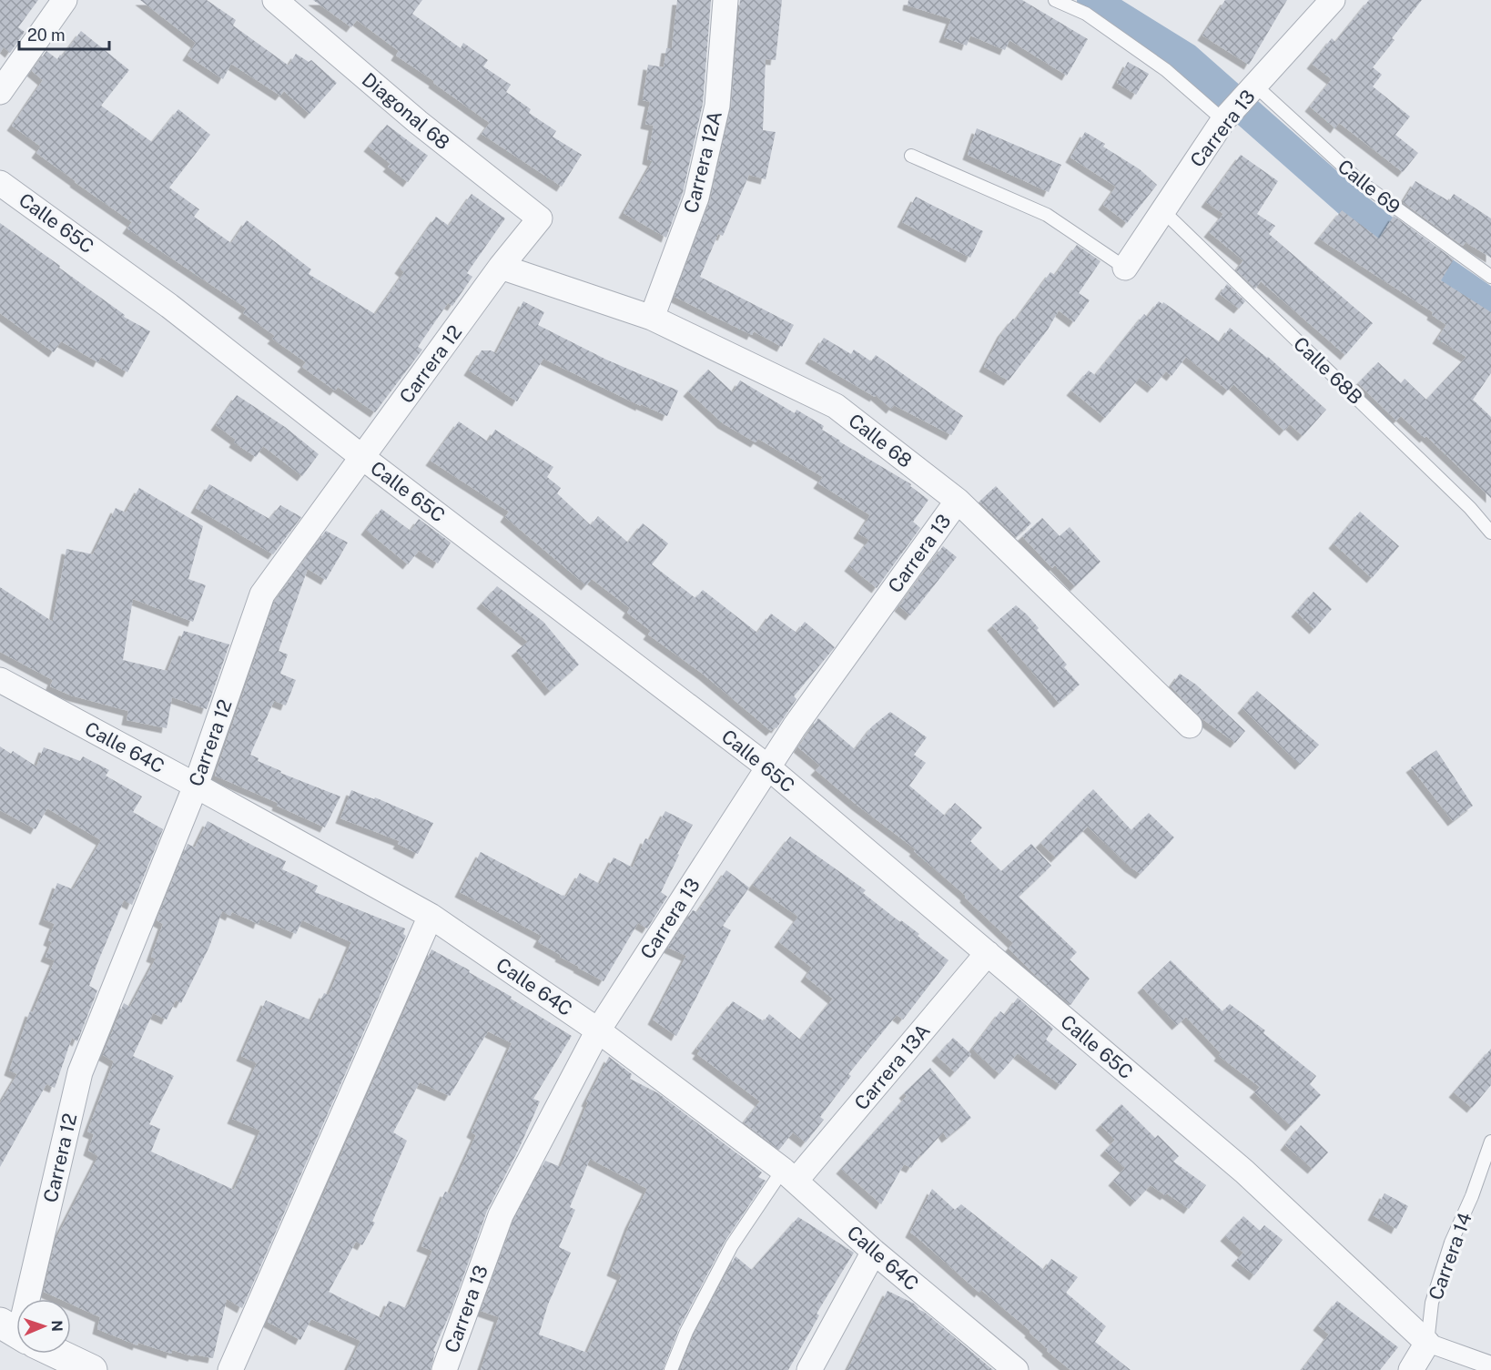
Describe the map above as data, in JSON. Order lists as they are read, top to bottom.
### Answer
{
  "streets": {
    "street": [
      "Diagonal 68",
      "Carrera 13",
      "Carrera 12A",
      "Calle 65C",
      "Carrera 12",
      "Calle 68",
      "Calle 64C",
      "Carrera 13A",
      "Carrera 14"
    ],
    "lane": ["Calle 69", "Calle 68B"]
  },
  "crossings": [
    ["Diagonal 68", "Carrera 12"],
    ["Carrera 13", "Calle 69"],
    ["Carrera 13", "Calle 65C"],
    ["Carrera 13", "Calle 68B"],
    ["Carrera 13", "Calle 68"],
    ["Carrera 13", "Calle 64C"],
    ["Carrera 12A", "Calle 68"],
    ["Calle 65C", "Carrera 12"],
    ["Calle 65C", "Carrera 13A"],
    ["Calle 65C", "Carrera 14"],
    ["Carrera 12", "Calle 68"],
    ["Carrera 12", "Calle 64C"],
    ["Calle 64C", "Carrera 13A"]
  ],
  "scale_bar": "20 m",
  "north": "right"
}
